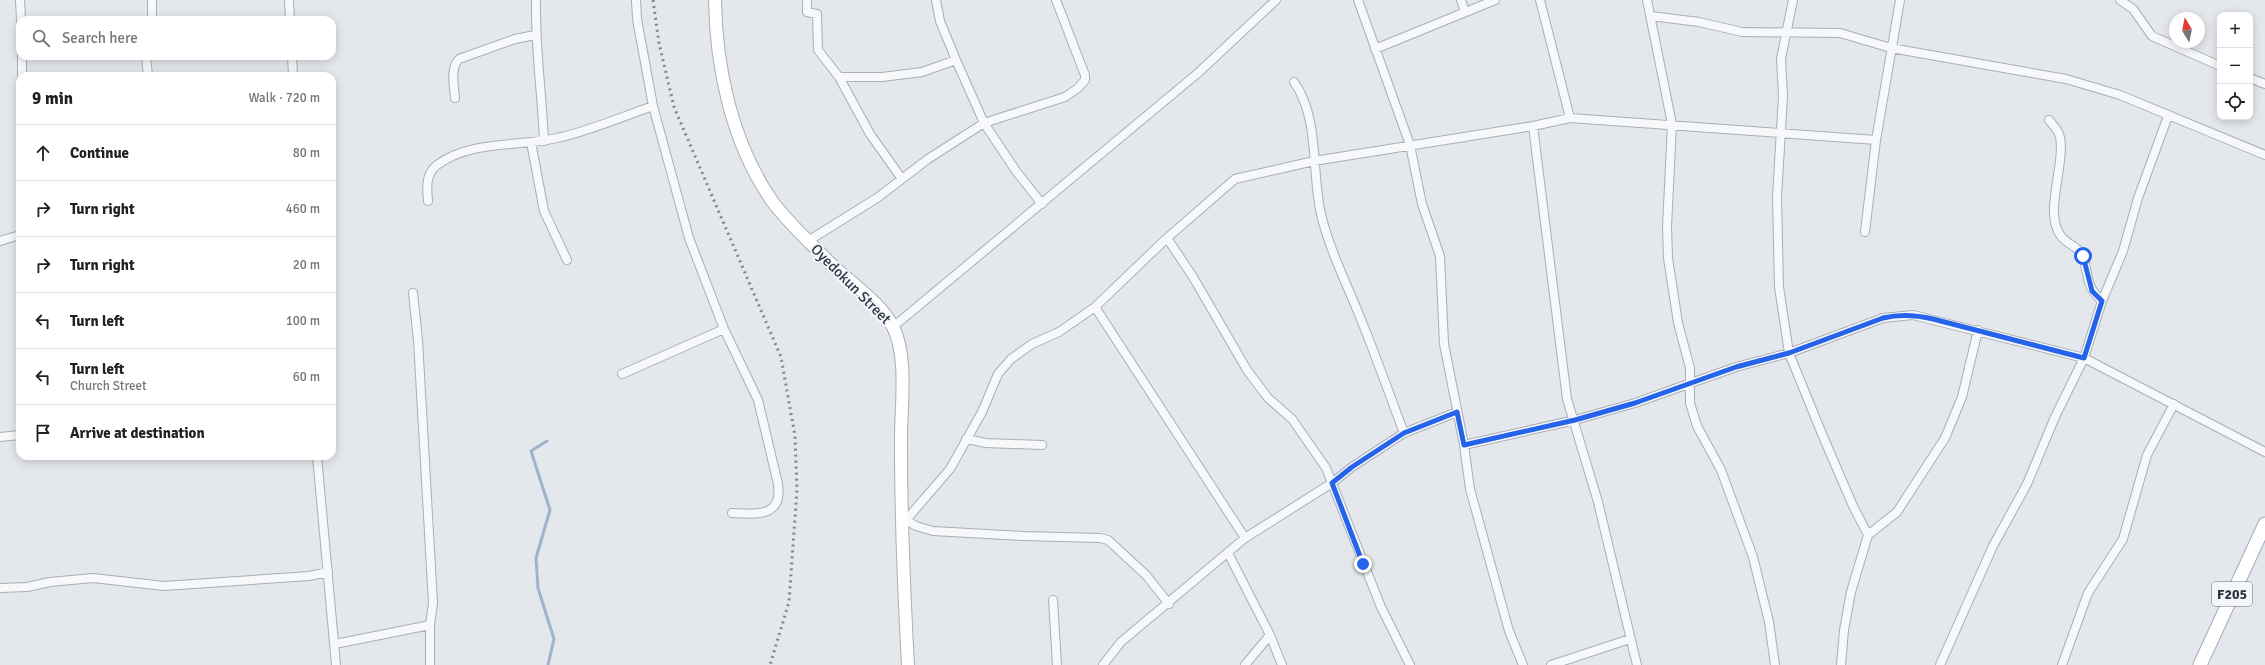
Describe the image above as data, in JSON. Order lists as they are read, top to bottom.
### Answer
{
  "streets": {
    "main road": ["F205"],
    "street": ["Oyedokun Street"]
  },
  "north": "top",
  "page": {
    "map_buttons": ["+", "−"],
    "search": "Search here",
    "heading": ["9 min", "Walk · 720 m"],
    "list": [
      ["Continue", "80 m"],
      ["Turn right", "460 m"],
      ["Turn right", "20 m"],
      ["Turn left", "100 m"],
      ["Turn left", "Church Street", "60 m"],
      "Arrive at destination"
    ]
  }
}
